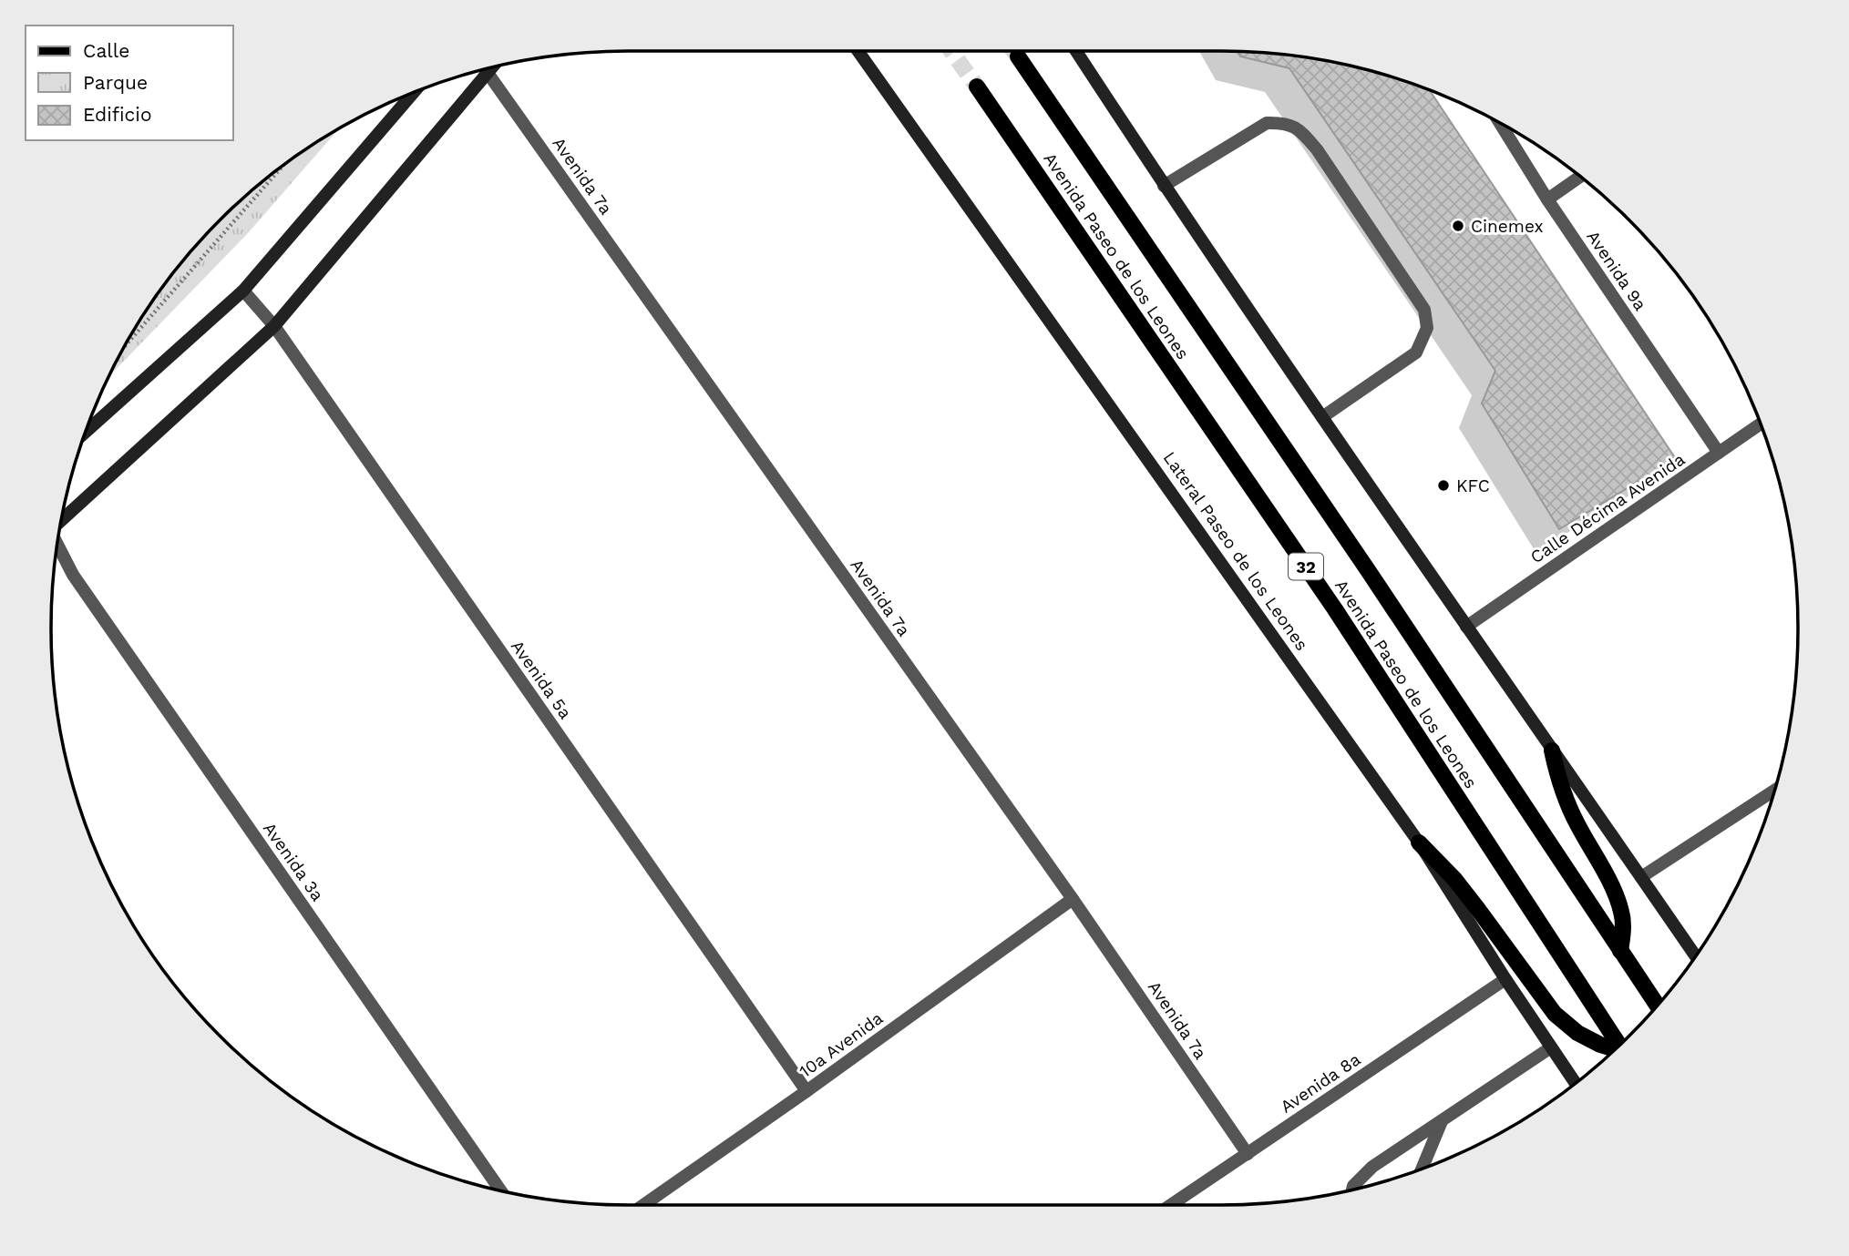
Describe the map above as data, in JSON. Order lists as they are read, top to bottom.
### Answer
{
  "streets": {
    "main road": ["Avenida Paseo de los Leones", "32"],
    "street": [
      "Avenida 7a",
      "Avenida 9a",
      "Calle Décima Avenida",
      "Lateral Paseo de los Leones",
      "Avenida 5a",
      "Avenida 3a",
      "10a Avenida",
      "Avenida 8a"
    ]
  },
  "crossings": [
    ["Avenida 7a", "10a Avenida"],
    ["Avenida 7a", "Avenida 8a"],
    ["Avenida 9a", "Calle Décima Avenida"],
    ["Lateral Paseo de los Leones", "Avenida 8a"],
    ["Avenida 5a", "10a Avenida"]
  ],
  "places": ["Cinemex", "KFC"],
  "legend": ["Calle", "Parque", "Edificio"]
}
